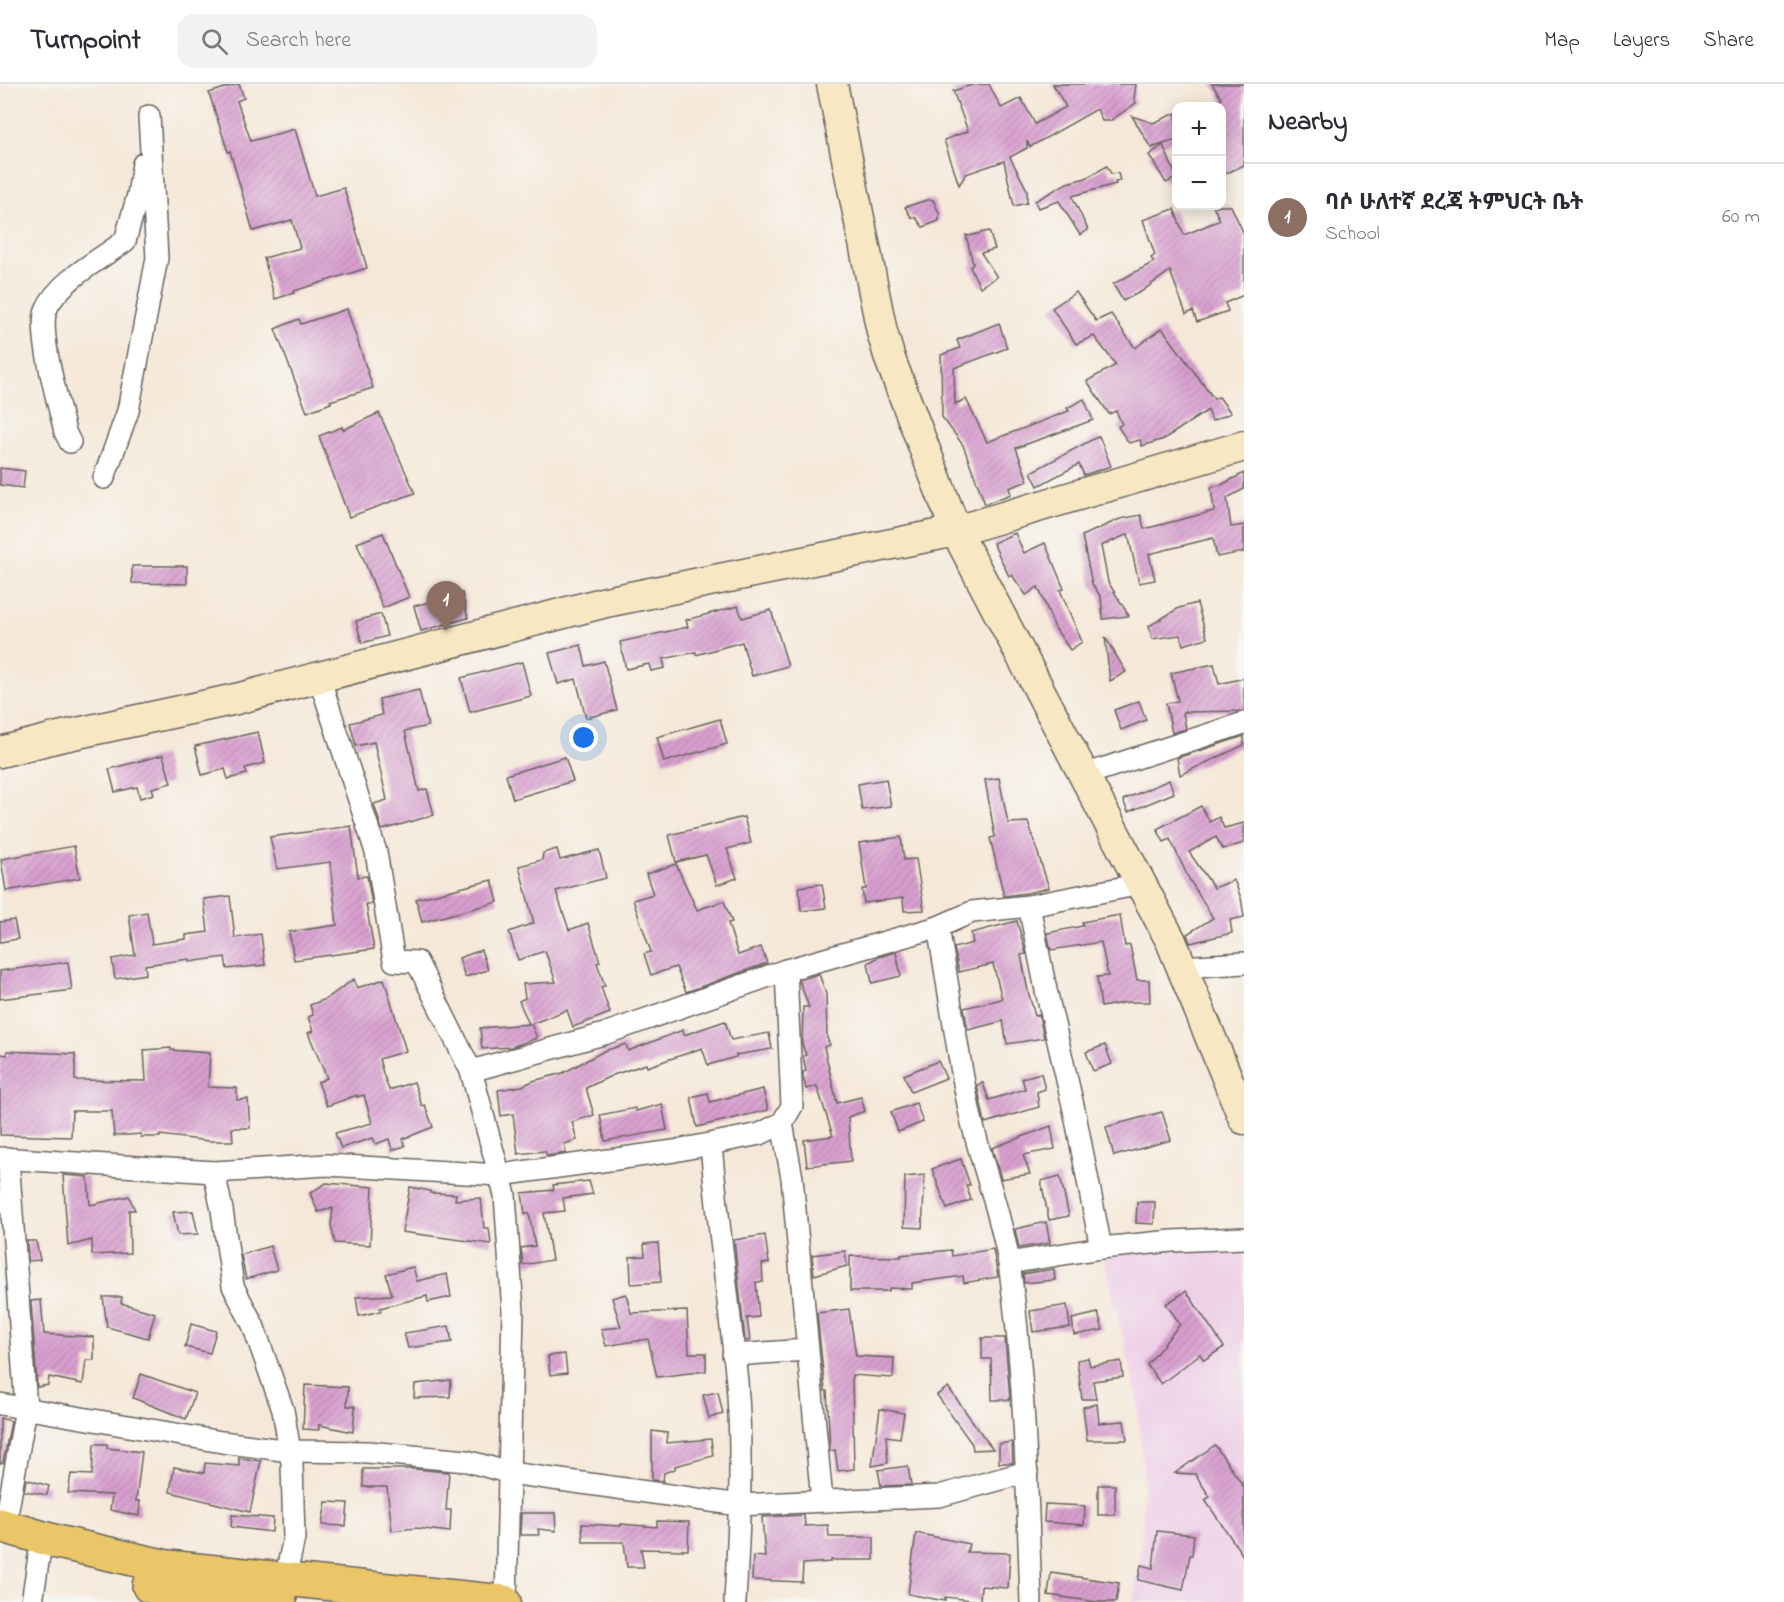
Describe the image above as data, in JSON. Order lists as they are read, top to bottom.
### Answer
{
  "page": {
    "header": "Turnpoint",
    "search": "Search here",
    "nav": ["Map", "Layers", "Share"],
    "heading": "Nearby",
    "map_buttons": ["+", "−"],
    "list": [
      {
        "mark": "1",
        "name": "ባሶ ሁለተኛ ደረጃ ትምህርት ቤት",
        "note": "School",
        "value": "60 m"
      }
    ],
    "pins": "1"
  }
}
